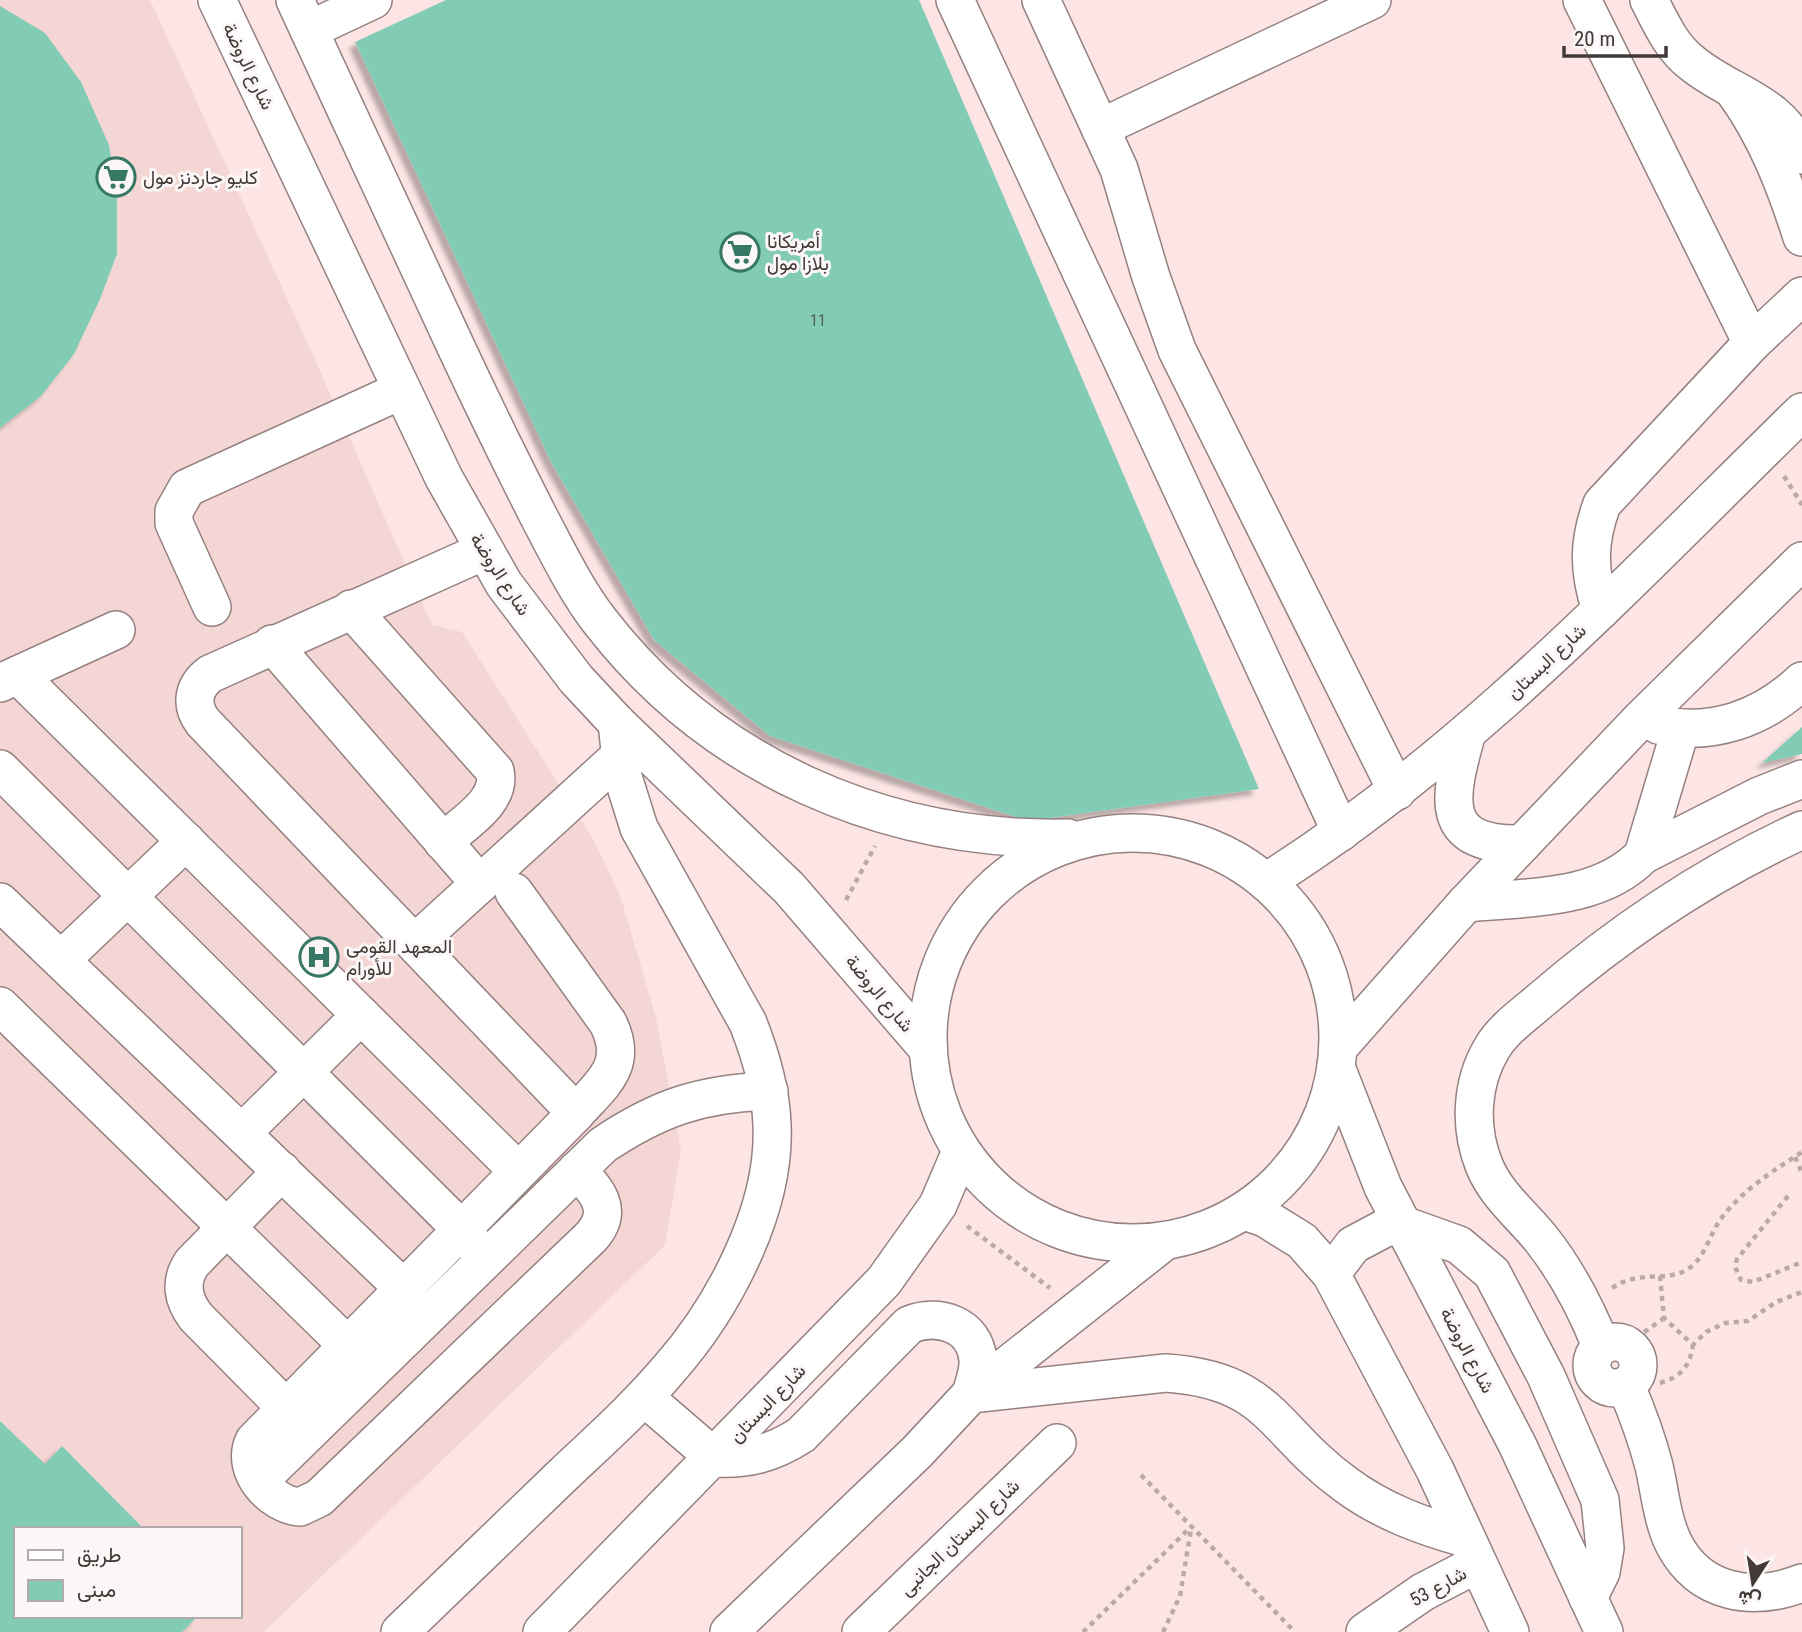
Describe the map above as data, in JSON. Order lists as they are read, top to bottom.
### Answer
{
  "streets": {
    "street": [
      "شارع الروضة",
      "شارع البستان",
      "شارع البستان الجانبى",
      "شارع 53"
    ]
  },
  "places": {
    "supermarket": ["كليو جاردنز مول", "أمريكانا بلازا مول"],
    "hospital": ["المعهد القومى للأورام"]
  },
  "house_numbers": ["11"],
  "legend": ["طريق", "مبنى"],
  "scale_bar": "20 m",
  "north": "bottom"
}
